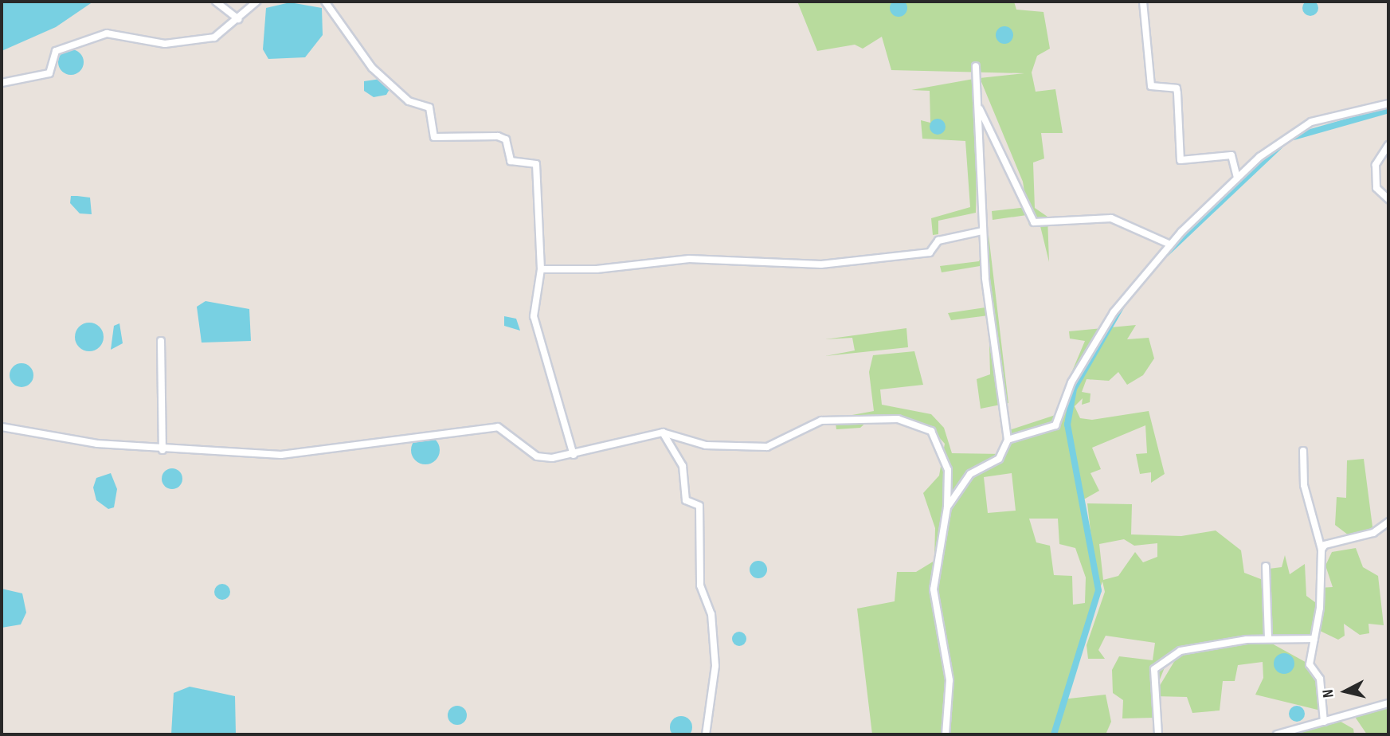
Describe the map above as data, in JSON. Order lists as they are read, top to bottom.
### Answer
{
  "north": "left"
}
